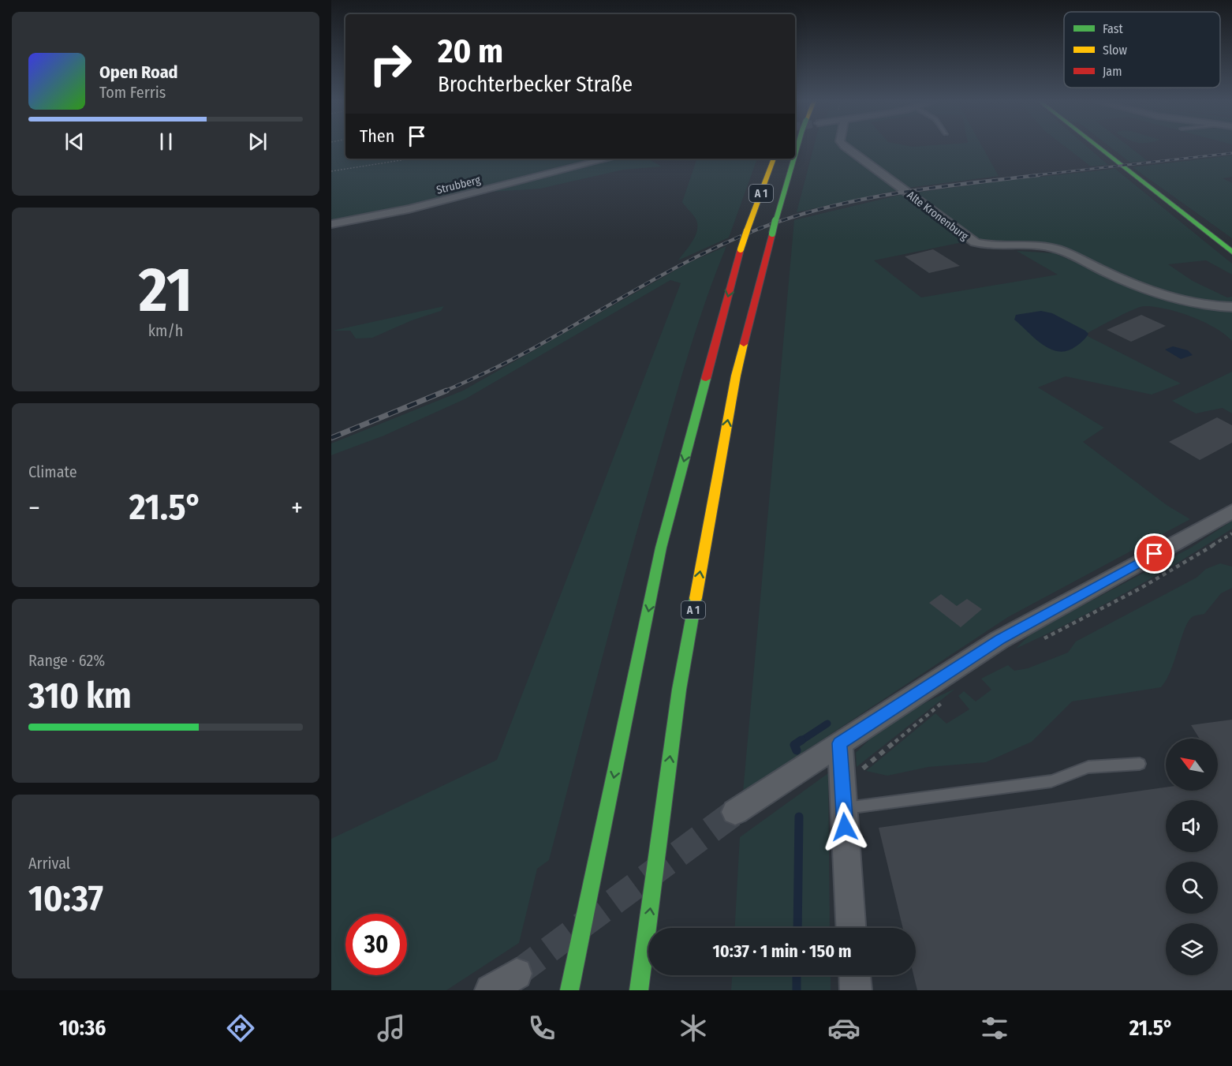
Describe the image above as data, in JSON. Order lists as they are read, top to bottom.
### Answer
{
  "streets": {
    "main road": ["A 1"],
    "street": ["Strubberg", "Alte Kronenburg"]
  },
  "legend": ["Fast", "Slow", "Jam"],
  "north": "top left",
  "page": {
    "turn": ["20 m", "Brochterbecker Straße"],
    "song": ["Open Road", "Tom Ferris"],
    "then": "Then",
    "tile": [
      ["21", "km/h"],
      "Climate",
      ["Range · 62%", "310 km"],
      ["Arrival", "10:37"]
    ],
    "heat": ["−", "21.5°", "+"],
    "limit": "30",
    "trip": "10:37 · 1 min · 150 m",
    "tabs": ["10:36", "21.5°"]
  }
}
